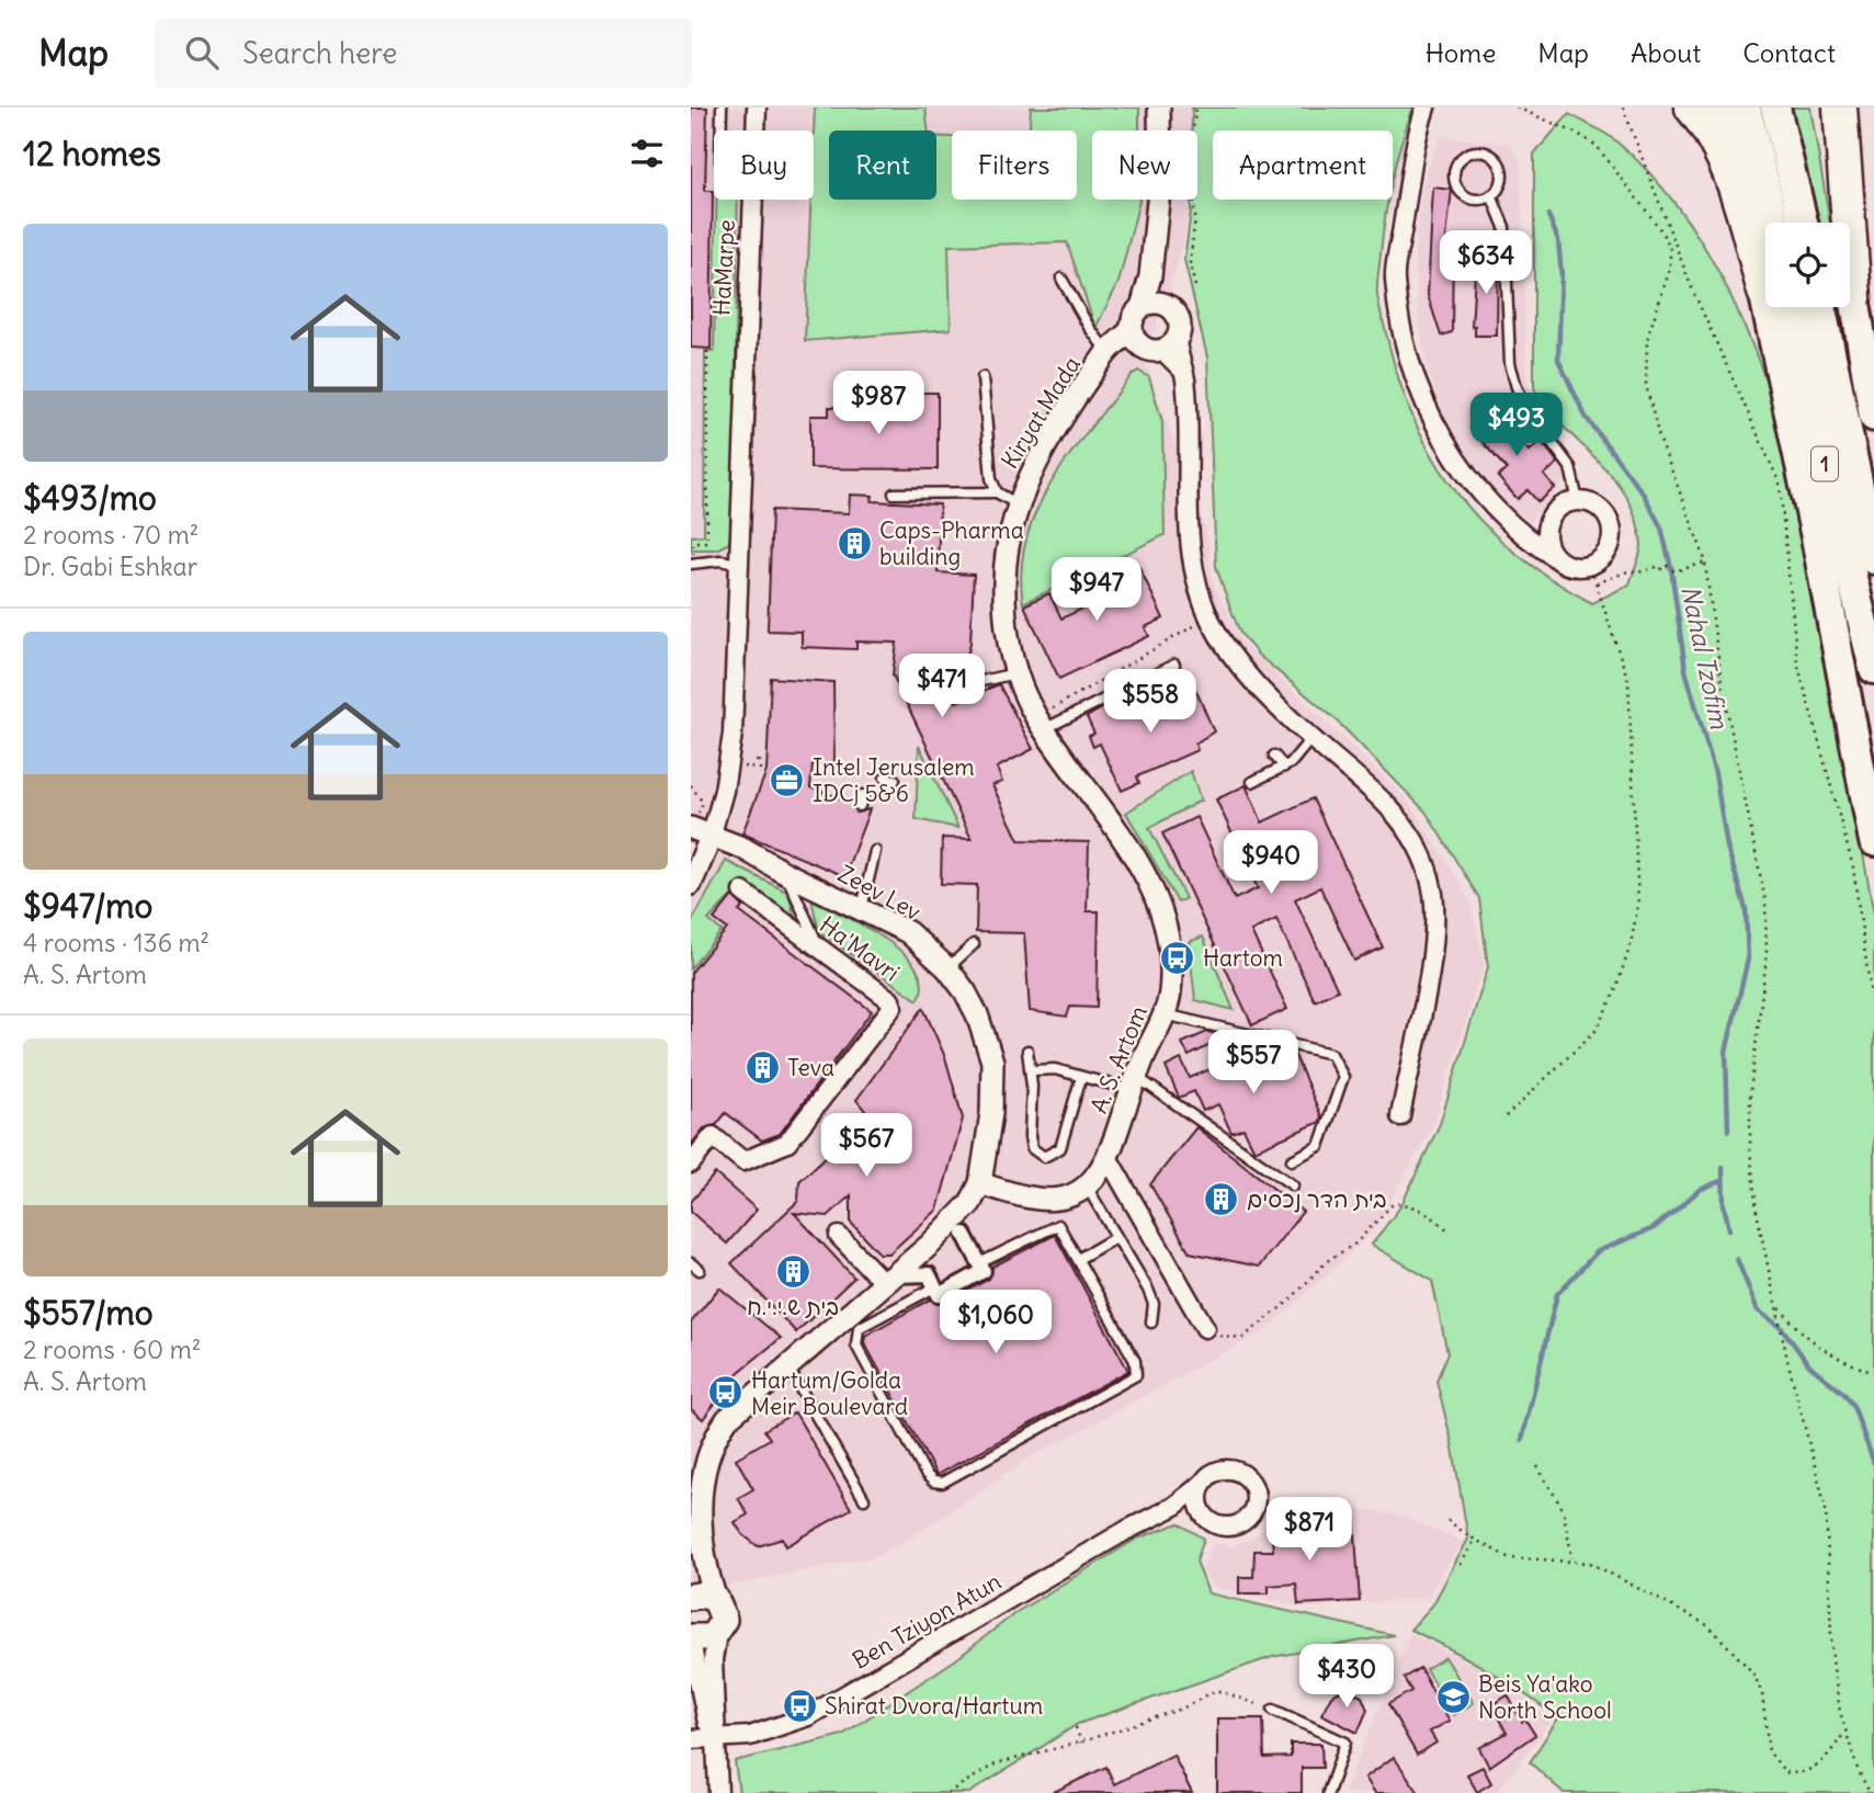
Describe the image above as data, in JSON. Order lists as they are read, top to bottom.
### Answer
{
  "streets": {
    "highway": ["1"],
    "street": [
      "HaMarpe",
      "Kiryat Mada",
      "Zeev Lev",
      "Ha'Mavri",
      "A. S. Artom",
      "Ben Tziyon Atun"
    ]
  },
  "crossings": [
    ["HaMarpe", "Zeev Lev"],
    ["Kiryat Mada", "A. S. Artom"]
  ],
  "water": ["Nahal Tzofim"],
  "places": {
    "building": [
      "Caps-Pharma building",
      "Teva",
      "בית הדר נכסים",
      "בית ש.י.י.ח"
    ],
    "office": ["Intel Jerusalem IDCj 5&6"],
    "bus stop": ["Hartom", "Hartum/Golda Meir Boulevard", "Shirat Dvora/Hartum"],
    "school or university": ["Beis Ya'ako North School"]
  },
  "page": {
    "header": "Map",
    "search": "Search here",
    "nav": [
      "Home",
      "Map",
      "About",
      "Contact"
    ],
    "heading": "12 homes",
    "chip": [
      "Buy",
      "Rent",
      "Filters",
      "New",
      "Apartment"
    ],
    "list": [
      {
        "name": "$493/mo",
        "note": "2 rooms · 70 m² · Dr. Gabi Eshkar"
      },
      {
        "name": "$947/mo",
        "note": "4 rooms · 136 m² · A. S. Artom"
      },
      {
        "name": "$557/mo",
        "note": "2 rooms · 60 m² · A. S. Artom"
      }
    ],
    "price": [
      "$634",
      "$987",
      "$493",
      "$947",
      "$471",
      "$558",
      "$940",
      "$557",
      "$567",
      "$1,060",
      "$871",
      "$430"
    ]
  }
}
